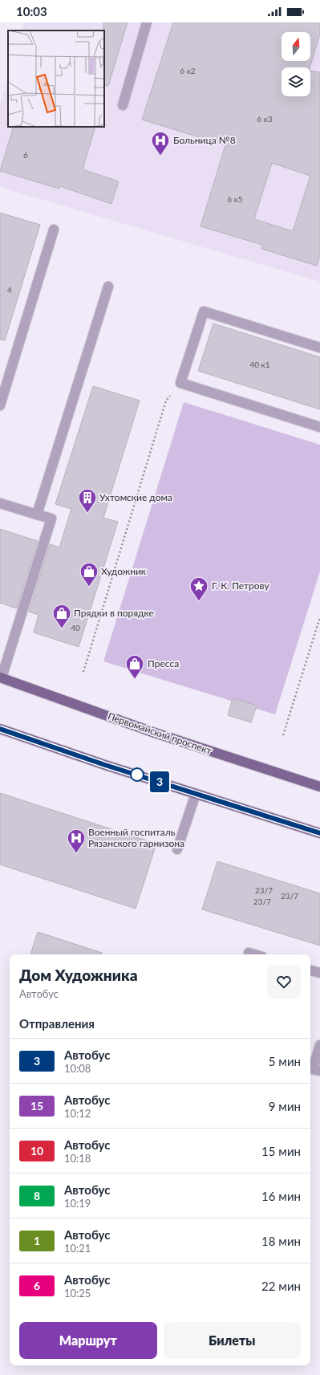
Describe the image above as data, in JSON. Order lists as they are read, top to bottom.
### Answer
{
  "streets": {
    "main road": ["Первомайский проспект"]
  },
  "places": {
    "hospital": ["Больница №8", "Военный госпиталь Рязанского гарнизона"],
    "building": ["Ухтомские дома"],
    "shop": ["Художник", "Прядки в порядке", "Пресса"],
    "place": ["Г. К. Петрову"]
  },
  "lines": ["bus line 3"],
  "house_numbers": [
    "6 к2",
    "6 к3",
    "6",
    "6 к5",
    "4",
    "40 к1",
    "40",
    "23/7",
    "23/7",
    "23/7"
  ],
  "north": "top",
  "page": {
    "status": "10:03",
    "on_map": "3",
    "heading": [
      ["Дом Художника", "Автобус"],
      "Отправления"
    ],
    "list": [
      {
        "mark": "3",
        "name": "Автобус",
        "note": "10:08",
        "value": "5 мин"
      },
      {
        "mark": "15",
        "name": "Автобус",
        "note": "10:12",
        "value": "9 мин"
      },
      {
        "mark": "10",
        "name": "Автобус",
        "note": "10:18",
        "value": "15 мин"
      },
      {
        "mark": "8",
        "name": "Автобус",
        "note": "10:19",
        "value": "16 мин"
      },
      {
        "mark": "1",
        "name": "Автобус",
        "note": "10:21",
        "value": "18 мин"
      },
      {
        "mark": "6",
        "name": "Автобус",
        "note": "10:25",
        "value": "22 мин"
      }
    ],
    "buttons": ["Маршрут", "Билеты"]
  }
}
